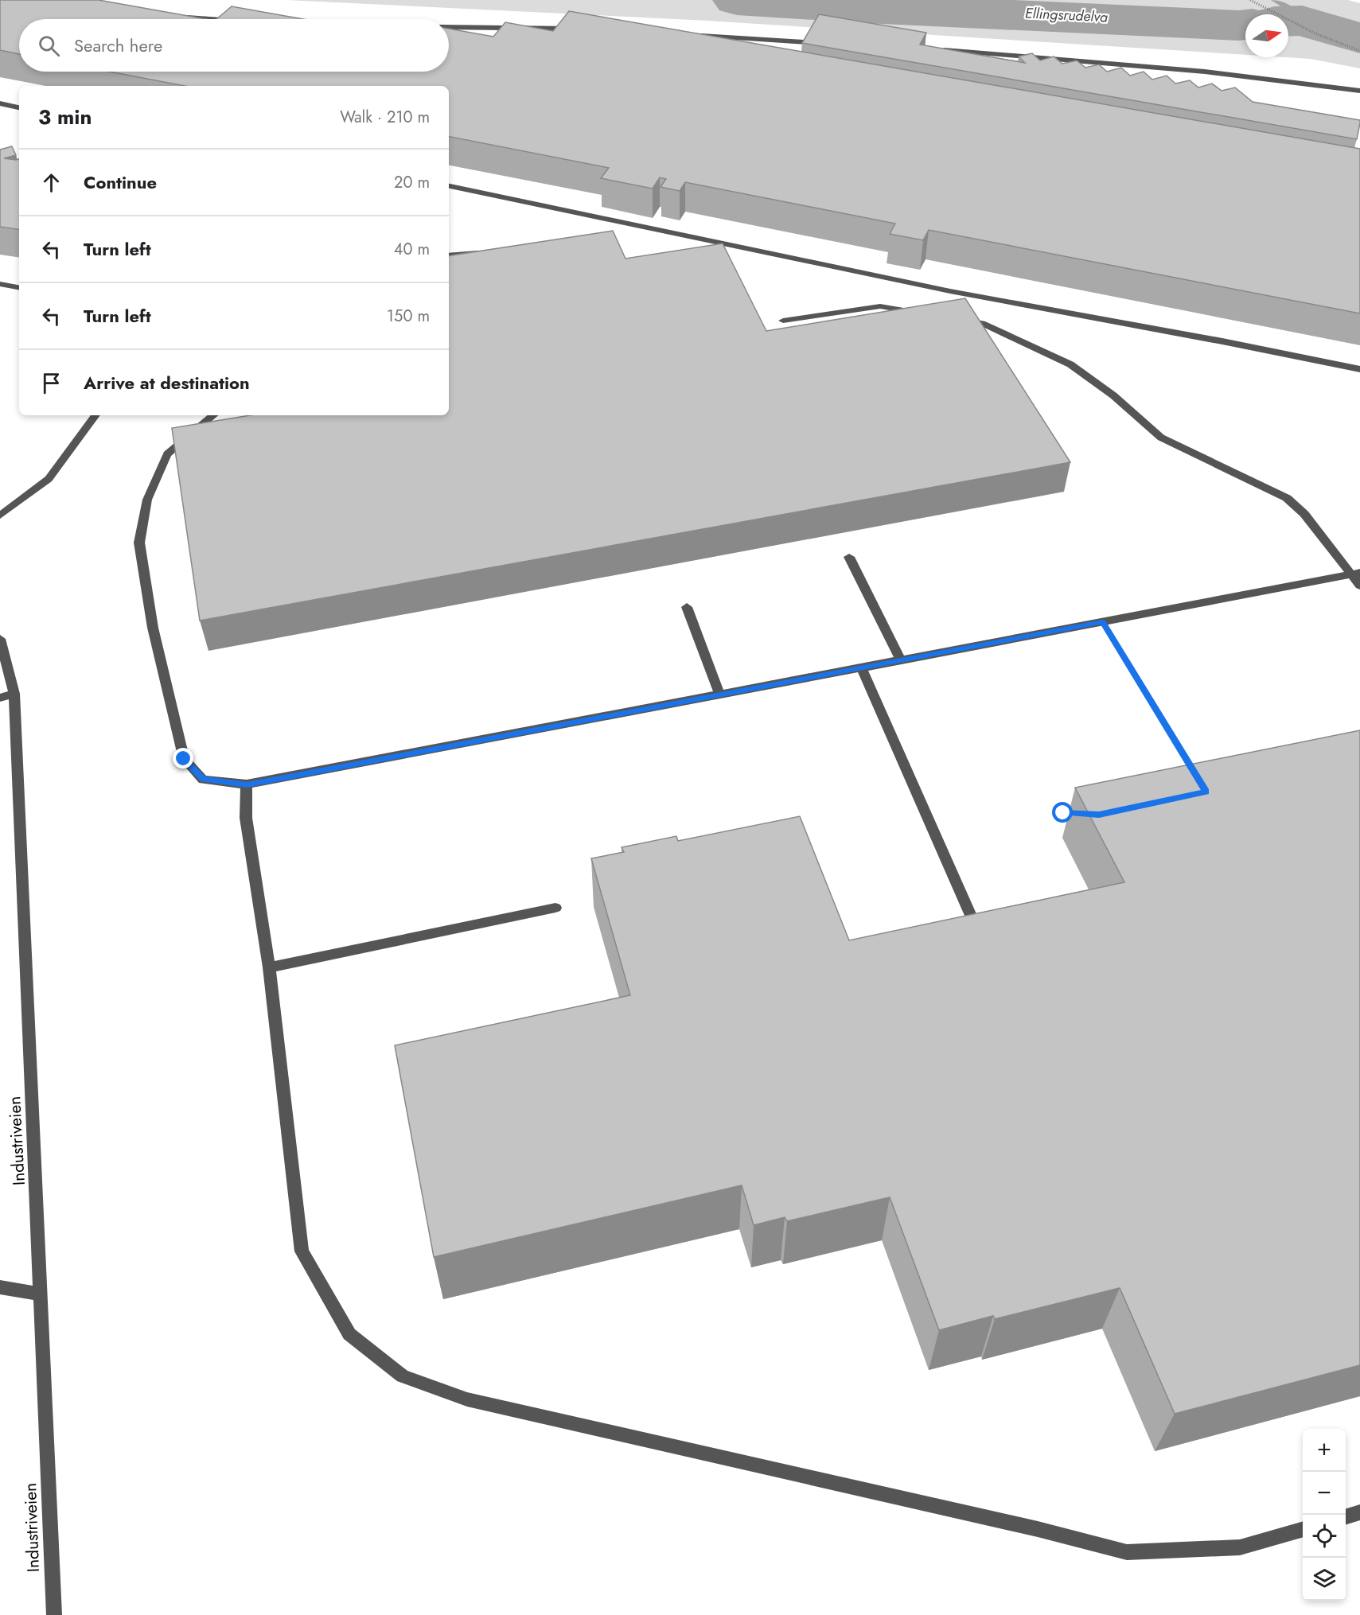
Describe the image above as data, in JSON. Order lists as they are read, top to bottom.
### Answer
{
  "streets": {
    "street": ["Industriveien"]
  },
  "water": ["Ellingsrudelva"],
  "north": "right",
  "page": {
    "search": "Search here",
    "heading": ["3 min", "Walk · 210 m"],
    "list": [
      ["Continue", "20 m"],
      ["Turn left", "40 m"],
      ["Turn left", "150 m"],
      "Arrive at destination"
    ],
    "map_buttons": ["+", "−"]
  }
}
